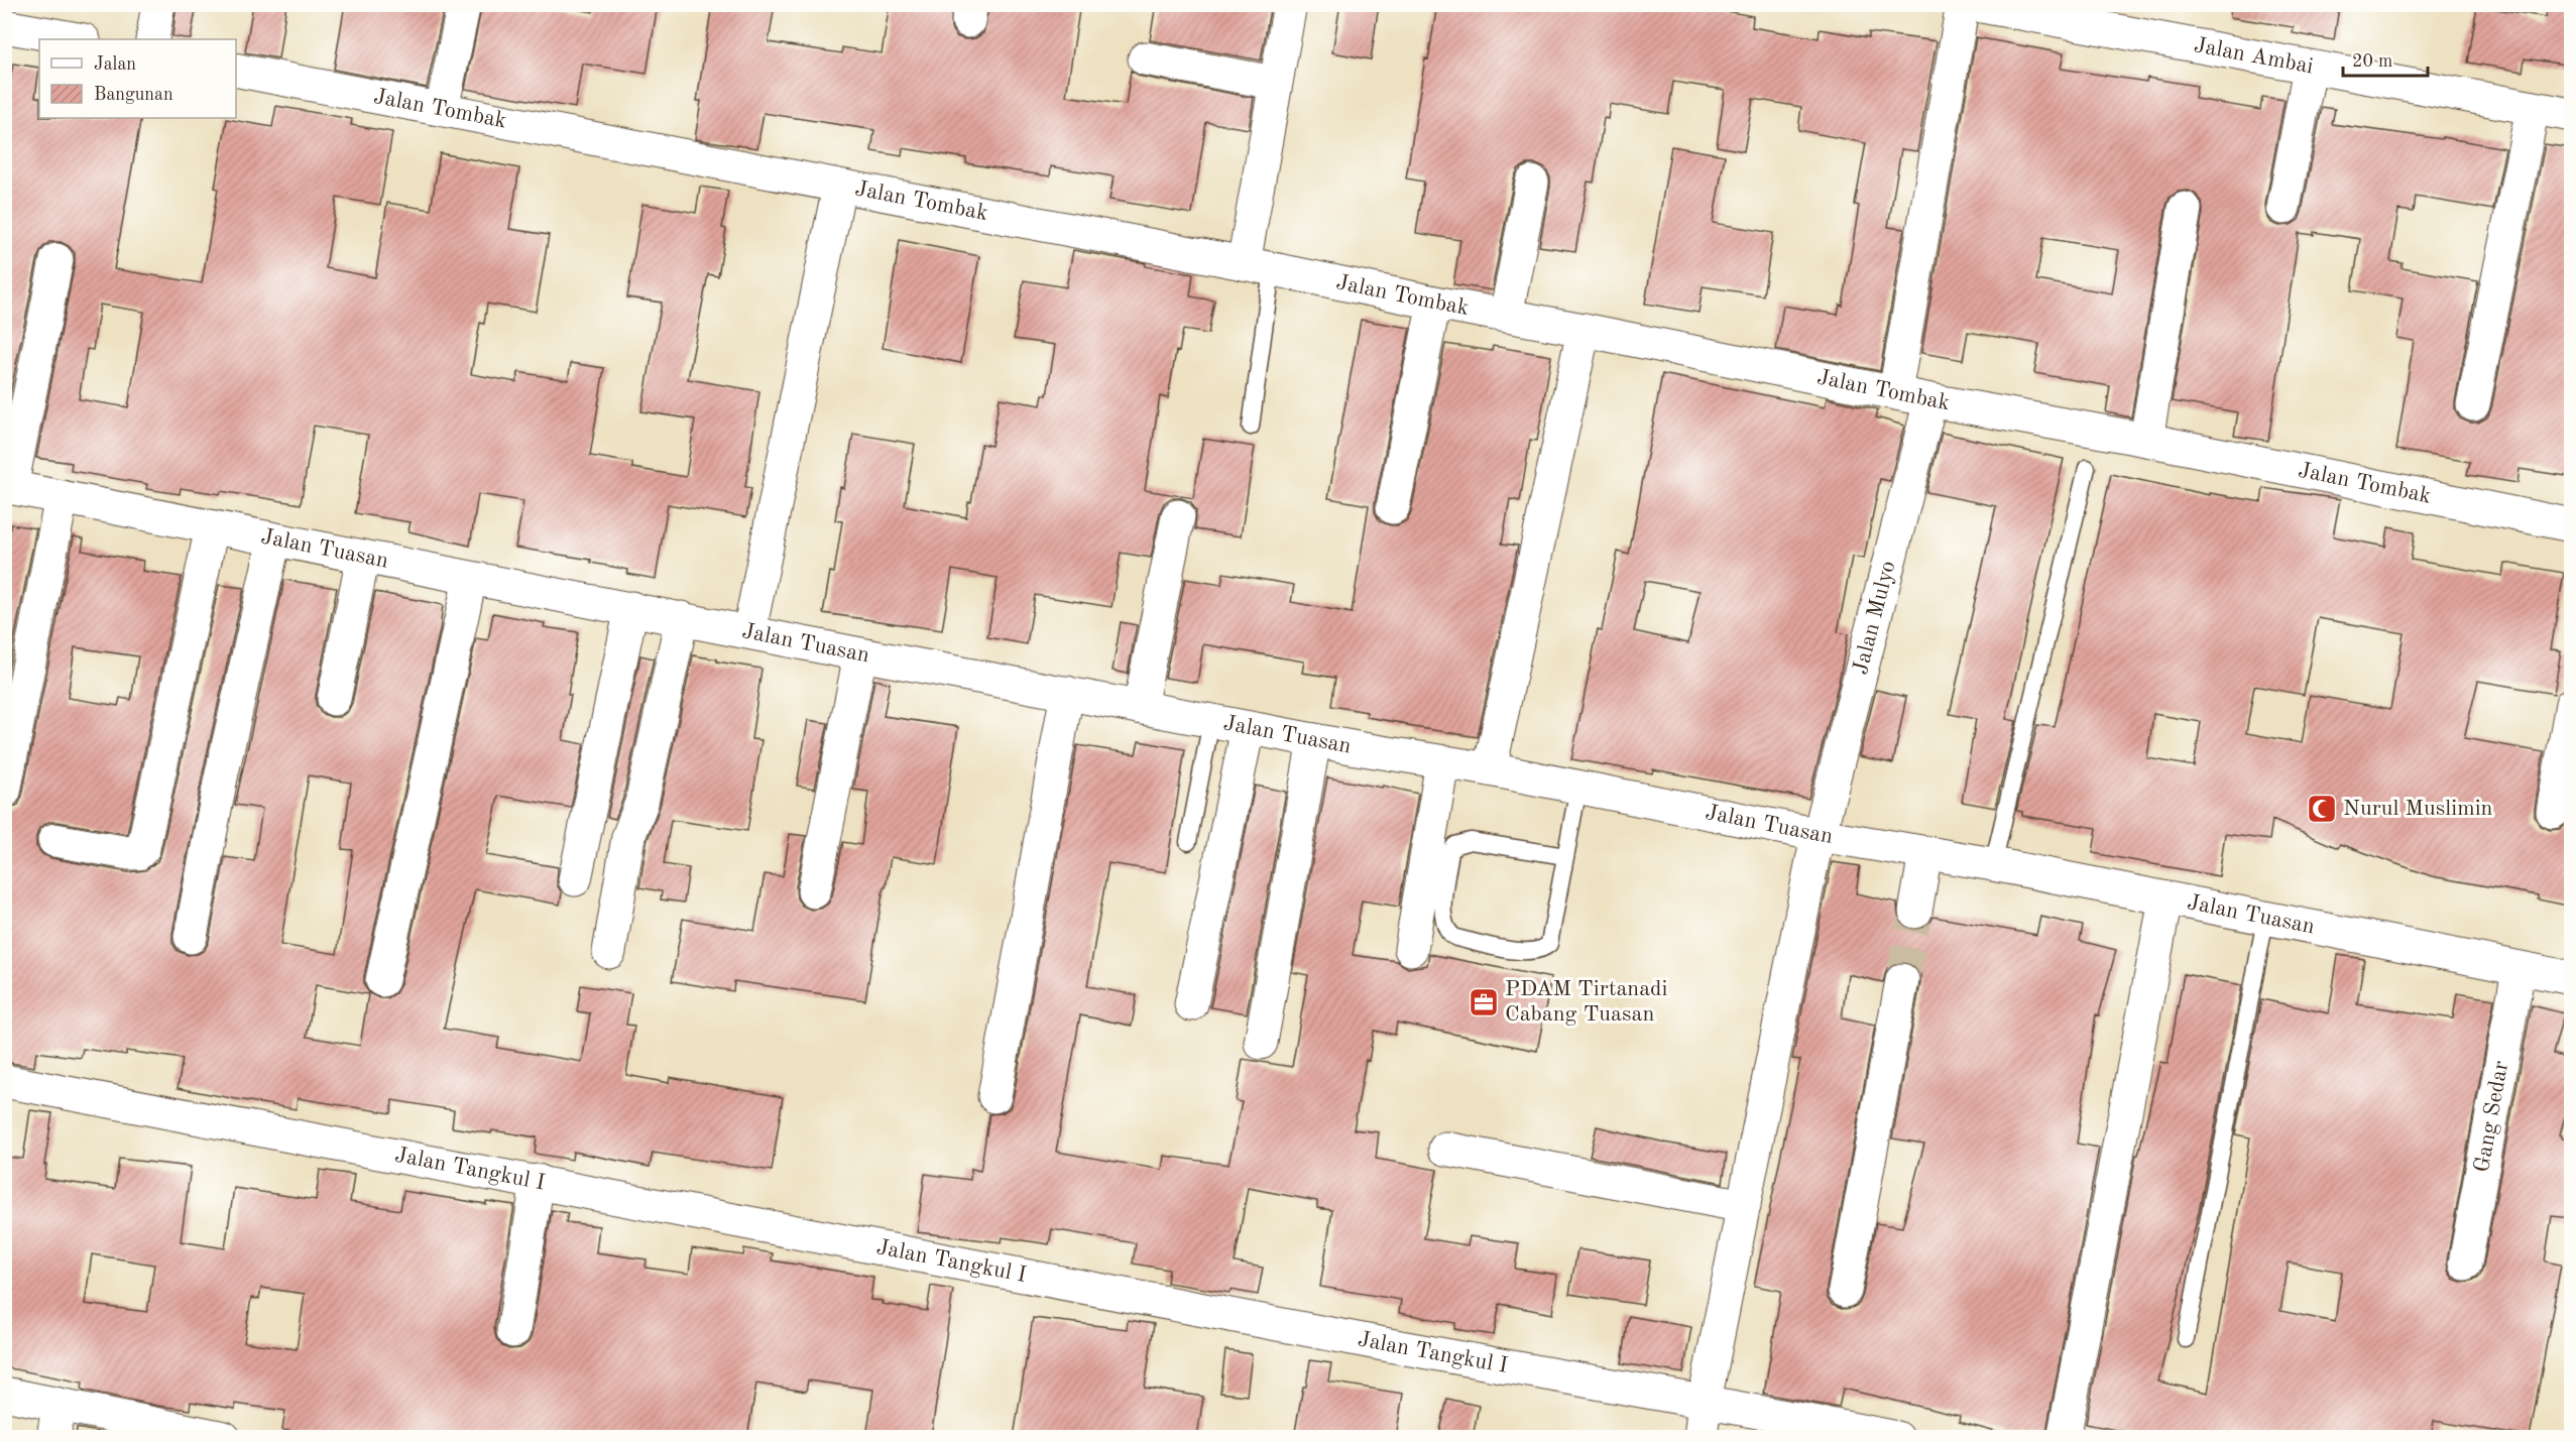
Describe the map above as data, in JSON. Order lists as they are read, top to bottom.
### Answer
{
  "streets": {
    "street": [
      "Jalan Ambai",
      "Jalan Tombak",
      "Jalan Tuasan",
      "Jalan Mulyo",
      "Gang Sedar",
      "Jalan Tangkul I"
    ]
  },
  "crossings": [
    ["Jalan Tombak", "Jalan Mulyo"],
    ["Jalan Tuasan", "Jalan Mulyo"],
    ["Jalan Tuasan", "Gang Sedar"],
    ["Jalan Mulyo", "Jalan Tangkul I"]
  ],
  "places": {
    "mosque": ["Nurul Muslimin"],
    "office": ["PDAM Tirtanadi Cabang Tuasan"]
  },
  "legend": ["Jalan", "Bangunan"],
  "scale_bar": "20 m"
}
